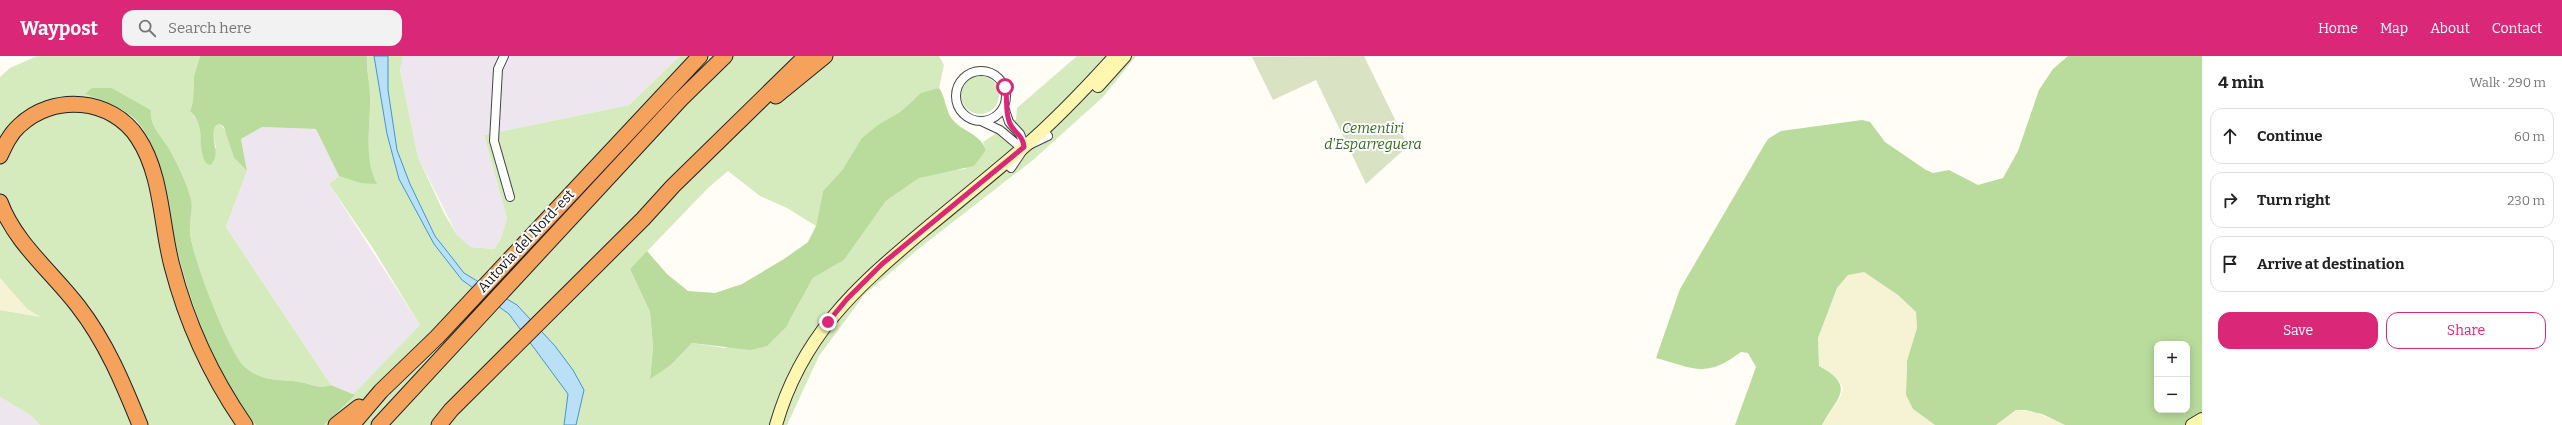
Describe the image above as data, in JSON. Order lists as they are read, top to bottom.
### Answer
{
  "streets": {
    "highway": ["Autovia del Nord-est"]
  },
  "parks": ["Cementiri d'Esparreguera"],
  "page": {
    "header": "Waypost",
    "search": "Search here",
    "nav": [
      "Home",
      "Map",
      "About",
      "Contact"
    ],
    "heading": ["4 min", "Walk · 290 m"],
    "list": [
      ["Continue", "60 m"],
      ["Turn right", "230 m"],
      "Arrive at destination"
    ],
    "buttons": ["Save", "Share"],
    "map_buttons": ["+", "−"]
  }
}
